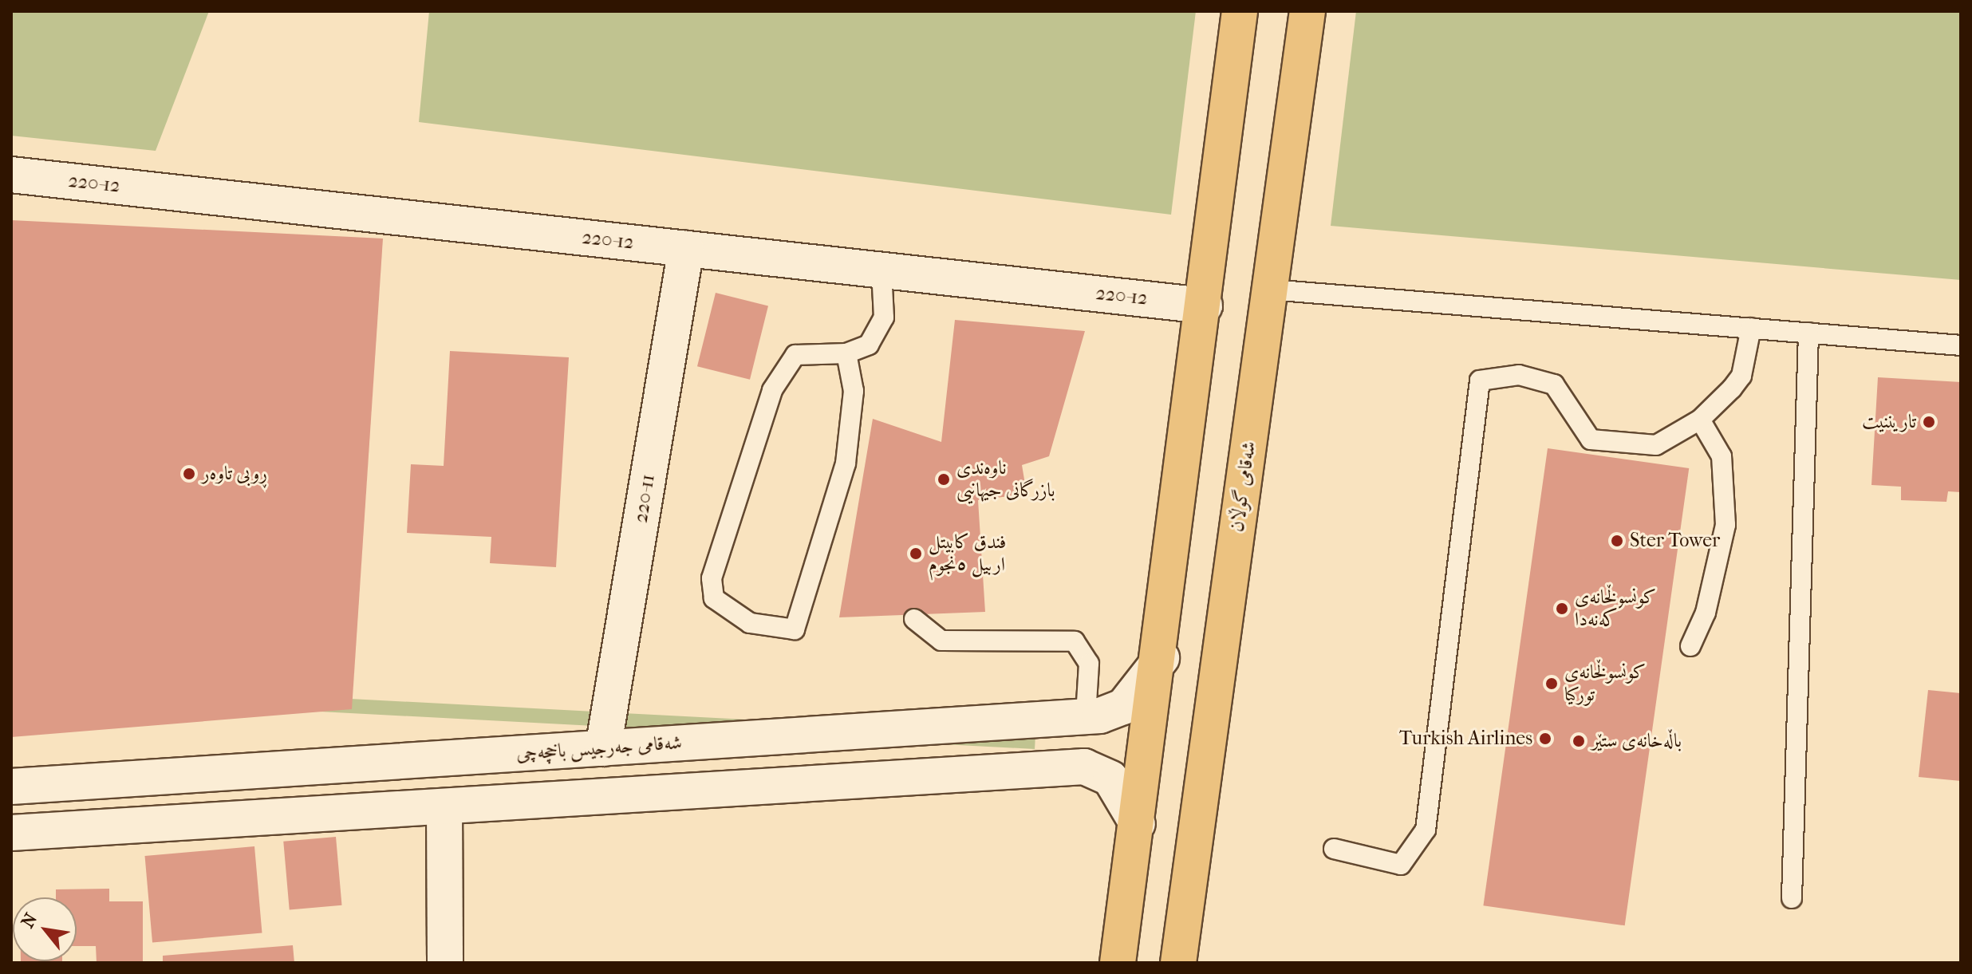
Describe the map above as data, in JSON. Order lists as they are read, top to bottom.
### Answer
{
  "streets": {
    "main road": ["شەقامی گوڵان"],
    "street": ["220-12", "220-11", "شەقامی جەرجیس باخچەچی"]
  },
  "crossings": [
    ["220-12", "220-11"],
    ["220-11", "شەقامی جەرجیس باخچەچی"]
  ],
  "places": [
    "تاریننیت",
    "ڕوبی تاوەر",
    "ناوەندی بازرگانی جیهانیی",
    "Ster Tower",
    "فندق كابيتل اربيل ٥نجوم",
    "کونسوڵخانەی کەنەدا",
    "کونسوڵخانەی تورکیا",
    "Turkish Airlines",
    "باڵەخانەی ستێر"
  ],
  "north": "top left"
}
